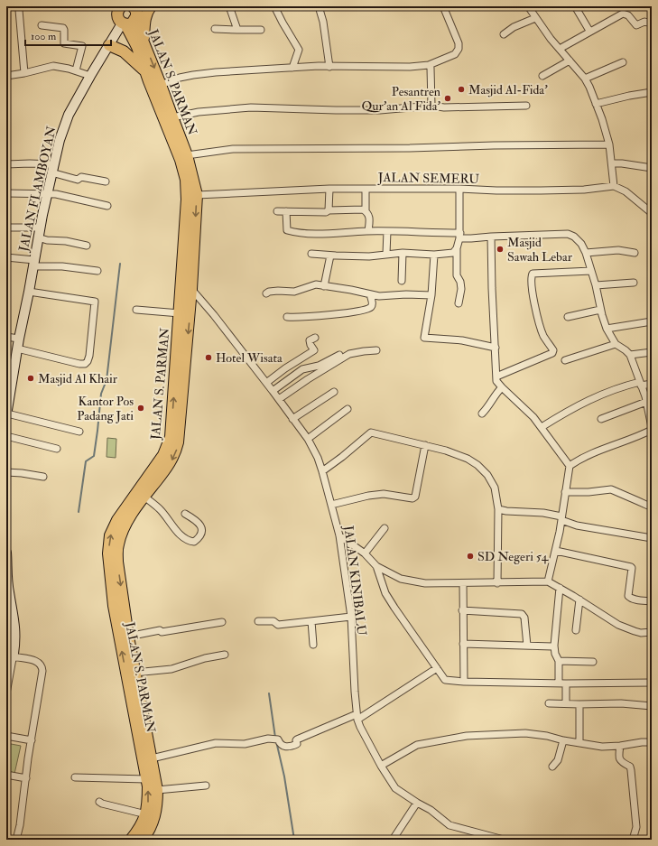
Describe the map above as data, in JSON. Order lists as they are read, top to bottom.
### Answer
{
  "streets": {
    "main road": ["JALAN S. PARMAN"],
    "street": ["JALAN SEMERU", "JALAN FLAMBOYAN", "JALAN KINIBALU"]
  },
  "crossings": [
    ["JALAN S. PARMAN", "JALAN SEMERU"],
    ["JALAN S. PARMAN", "JALAN FLAMBOYAN"],
    ["JALAN S. PARMAN", "JALAN KINIBALU"]
  ],
  "places": [
    "Masjid Al-Fida'",
    "Pesantren Qur’an Al Fida’",
    "Masjid Sawah Lebar",
    "Hotel Wisata",
    "Masjid Al Khair",
    "Kantor Pos Padang Jati",
    "SD Negeri 54"
  ],
  "scale_bar": "100 m"
}
